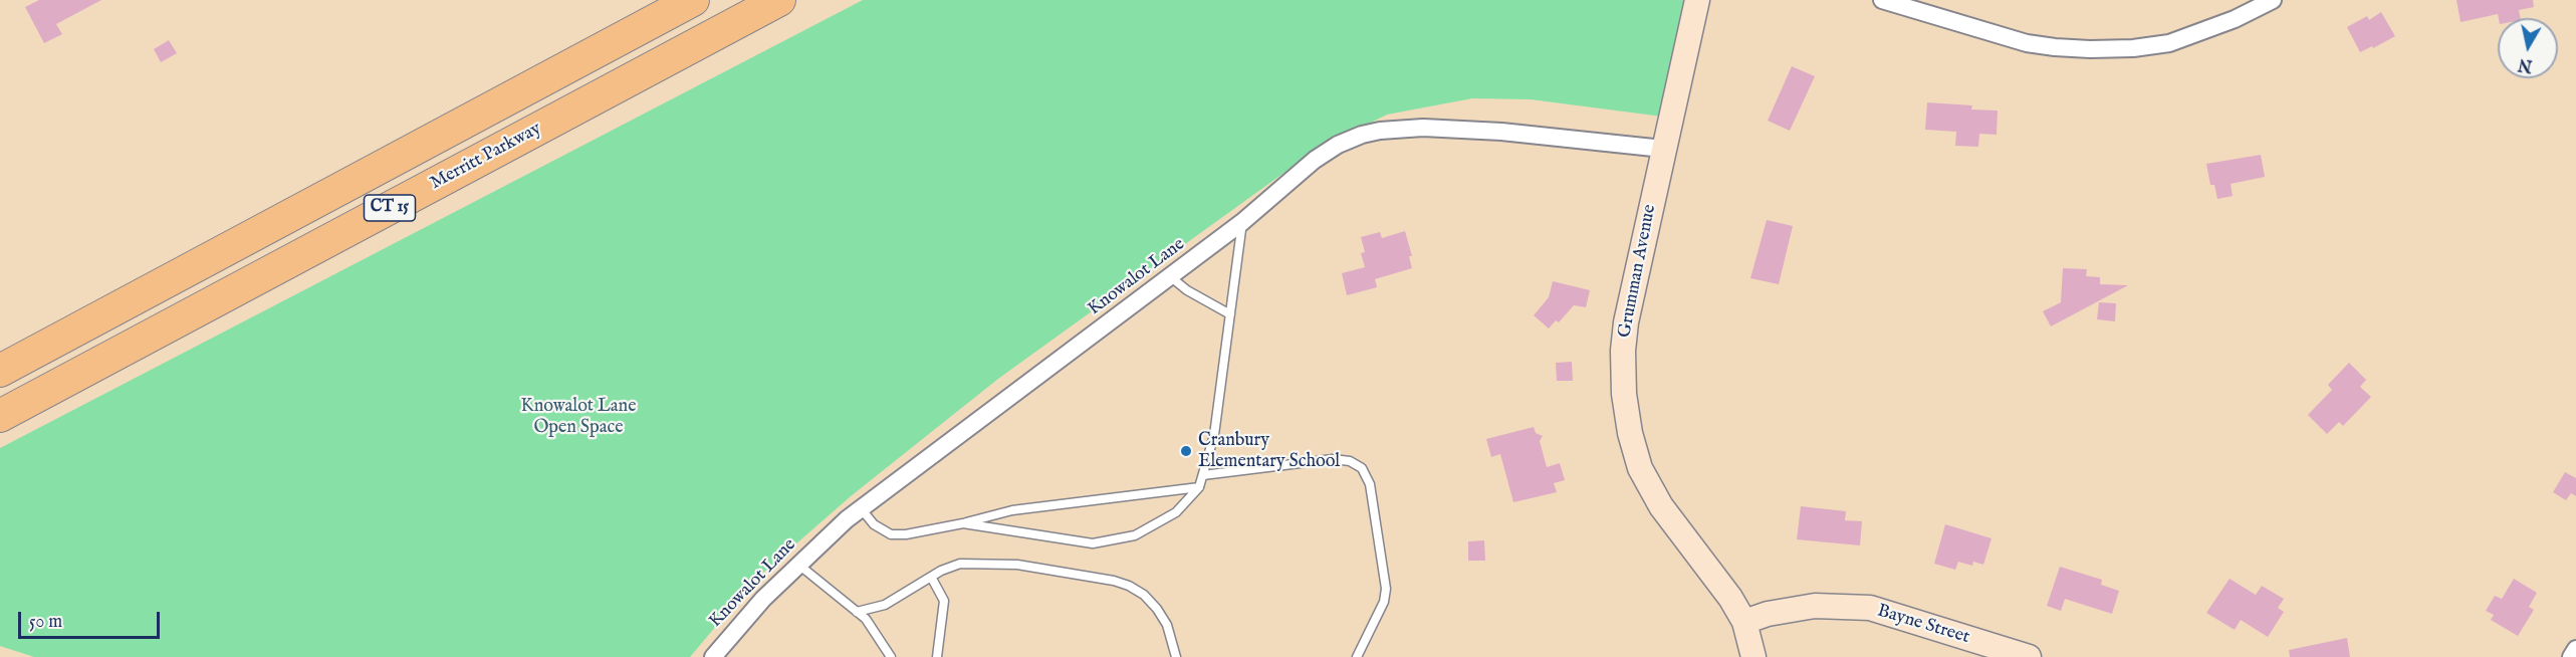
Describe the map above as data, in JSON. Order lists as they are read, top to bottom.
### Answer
{
  "streets": {
    "highway": ["Merritt Parkway", "CT 15"],
    "street": ["Grumman Avenue", "Knowalot Lane", "Bayne Street"]
  },
  "crossings": [
    ["Grumman Avenue", "Knowalot Lane"],
    ["Grumman Avenue", "Bayne Street"]
  ],
  "parks": ["Knowalot Lane Open Space"],
  "places": ["Cranbury Elementary School"],
  "scale_bar": "50 m",
  "north": "bottom"
}
